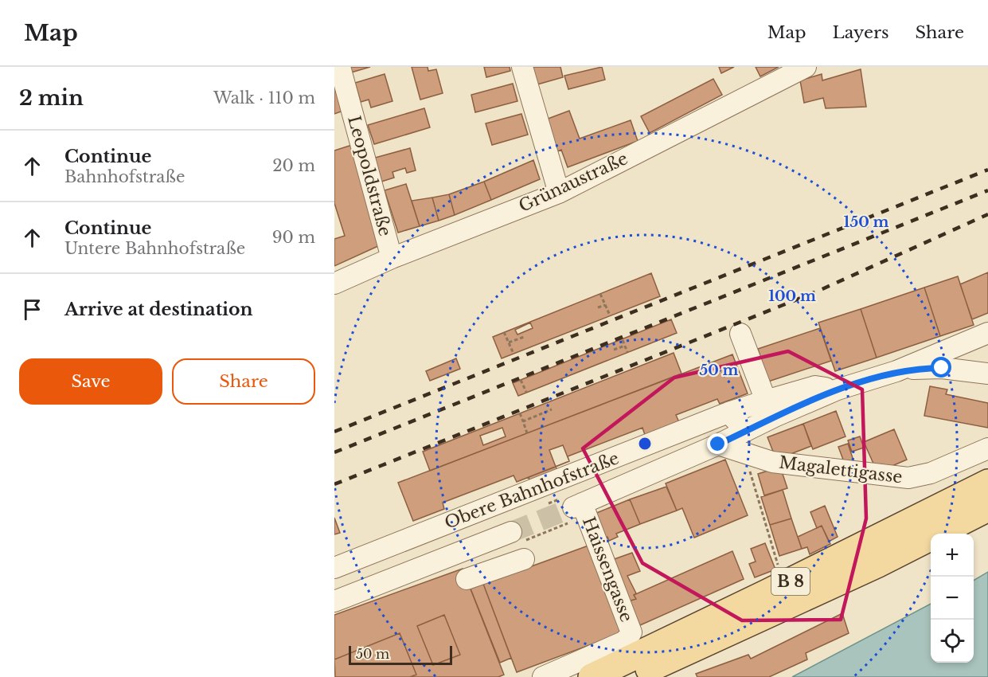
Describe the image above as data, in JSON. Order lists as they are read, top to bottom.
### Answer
{
  "streets": {
    "main road": ["B 8"],
    "street": [
      "Leopoldstraße",
      "Grünaustraße",
      "Magalettigasse",
      "Obere Bahnhofstraße",
      "Haissengasse"
    ]
  },
  "crossings": [
    ["Leopoldstraße", "Grünaustraße"],
    ["Magalettigasse", "Haissengasse"]
  ],
  "scale_bar": "50 m",
  "page": {
    "header": "Map",
    "nav": ["Map", "Layers", "Share"],
    "heading": ["2 min", "Walk · 110 m"],
    "list": [
      ["Continue", "Bahnhofstraße", "20 m"],
      ["Continue", "Untere Bahnhofstraße", "90 m"],
      "Arrive at destination"
    ],
    "buttons": ["Save", "Share"],
    "map_buttons": ["+", "−"],
    "scale": "50 m"
  },
  "rings": ["150 m", "100 m", "50 m"]
}
